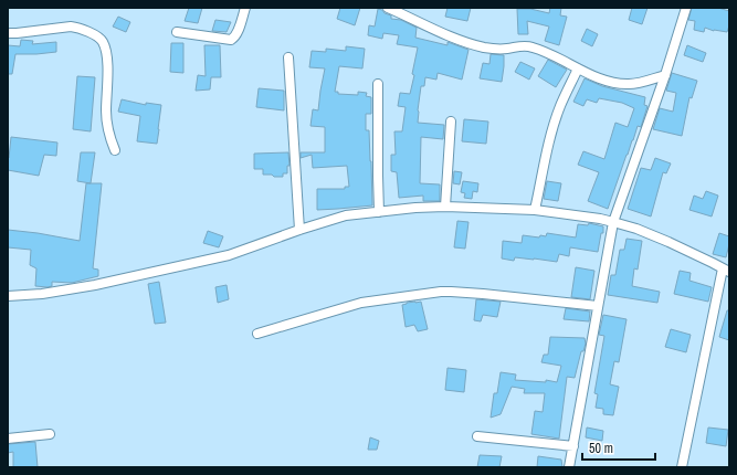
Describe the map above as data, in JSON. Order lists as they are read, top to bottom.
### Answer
{
  "scale_bar": "50 m"
}
